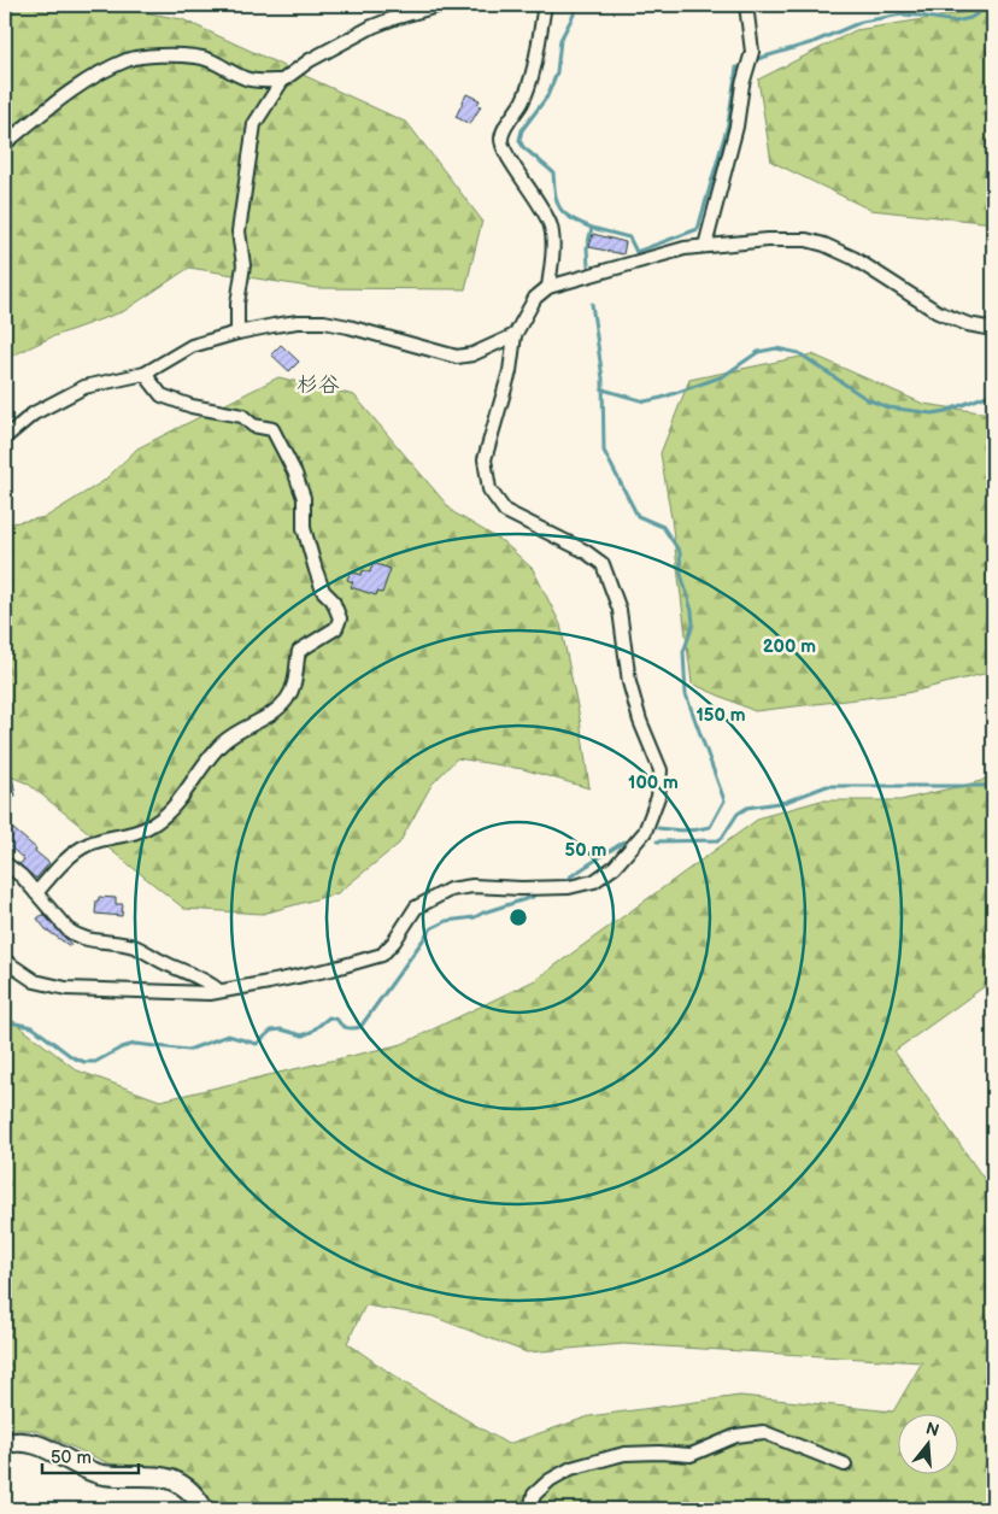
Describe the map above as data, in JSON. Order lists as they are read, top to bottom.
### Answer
{
  "districts": ["杉谷"],
  "scale_bar": "50 m",
  "north": "top",
  "rings": [
    "200 m",
    "150 m",
    "100 m",
    "50 m"
  ]
}
